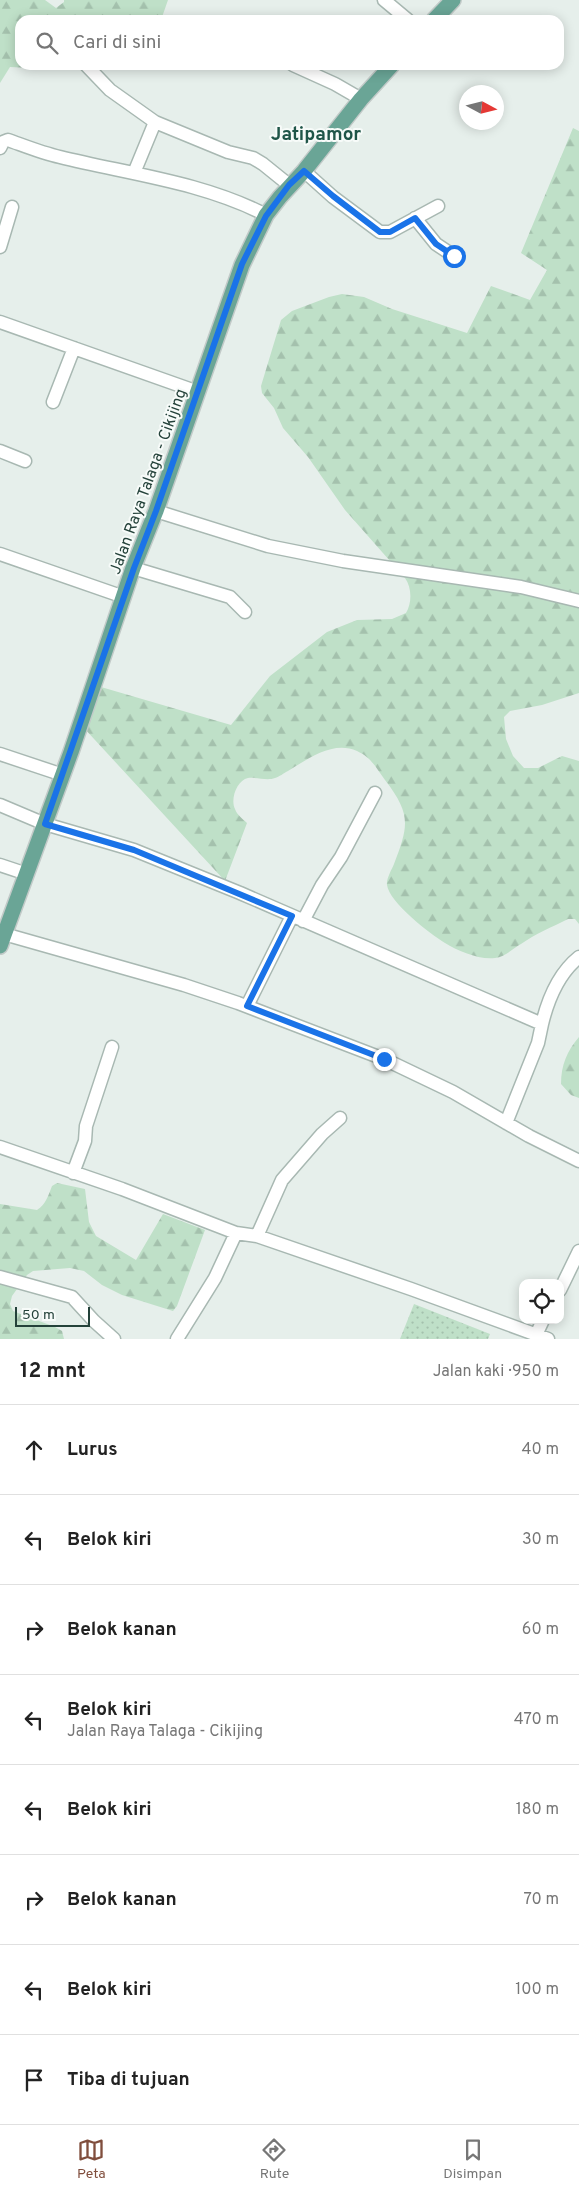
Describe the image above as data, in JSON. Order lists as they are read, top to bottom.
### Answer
{
  "streets": {
    "main road": ["Jalan Raya Talaga - Cikijing"]
  },
  "districts": ["Jatipamor"],
  "scale_bar": "50 m",
  "north": "right",
  "page": {
    "search": "Cari di sini",
    "scale": "50 m",
    "heading": ["12 mnt", "Jalan kaki · 950 m"],
    "list": [
      ["Lurus", "40 m"],
      ["Belok kiri", "30 m"],
      ["Belok kanan", "60 m"],
      ["Belok kiri", "Jalan Raya Talaga - Cikijing", "470 m"],
      ["Belok kiri", "180 m"],
      ["Belok kanan", "70 m"],
      ["Belok kiri", "100 m"],
      "Tiba di tujuan"
    ],
    "nav": ["Peta", "Rute", "Disimpan"]
  }
}
